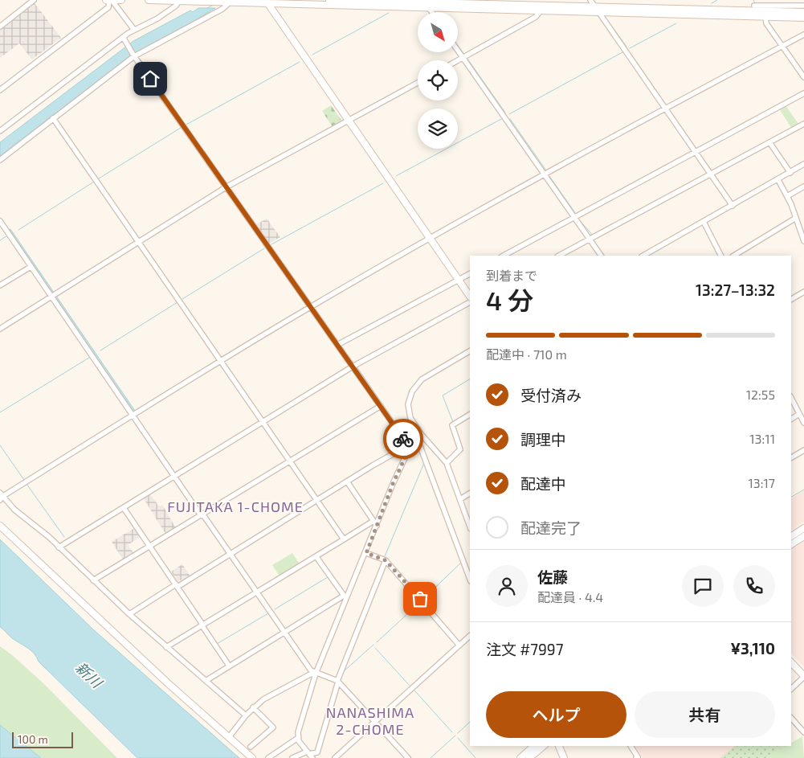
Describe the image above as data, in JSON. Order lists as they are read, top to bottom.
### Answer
{
  "districts": ["FUJITAKA 1-CHOME", "NANASHIMA 2-CHOME"],
  "water": ["新川"],
  "scale_bar": "100 m",
  "north": "bottom right",
  "page": {
    "heading": ["4 分", "到着まで", "13:27–13:32"],
    "panel": [
      "佐藤",
      "配達員 · 4.4",
      "注文 #7997",
      "¥3,110"
    ],
    "bar": "配達中 · 710 m",
    "list": [
      ["受付済み", "12:55"],
      ["調理中", "13:11"],
      ["配達中", "13:17"],
      "配達完了"
    ],
    "buttons": ["ヘルプ", "共有"],
    "scale": "100 m"
  }
}
